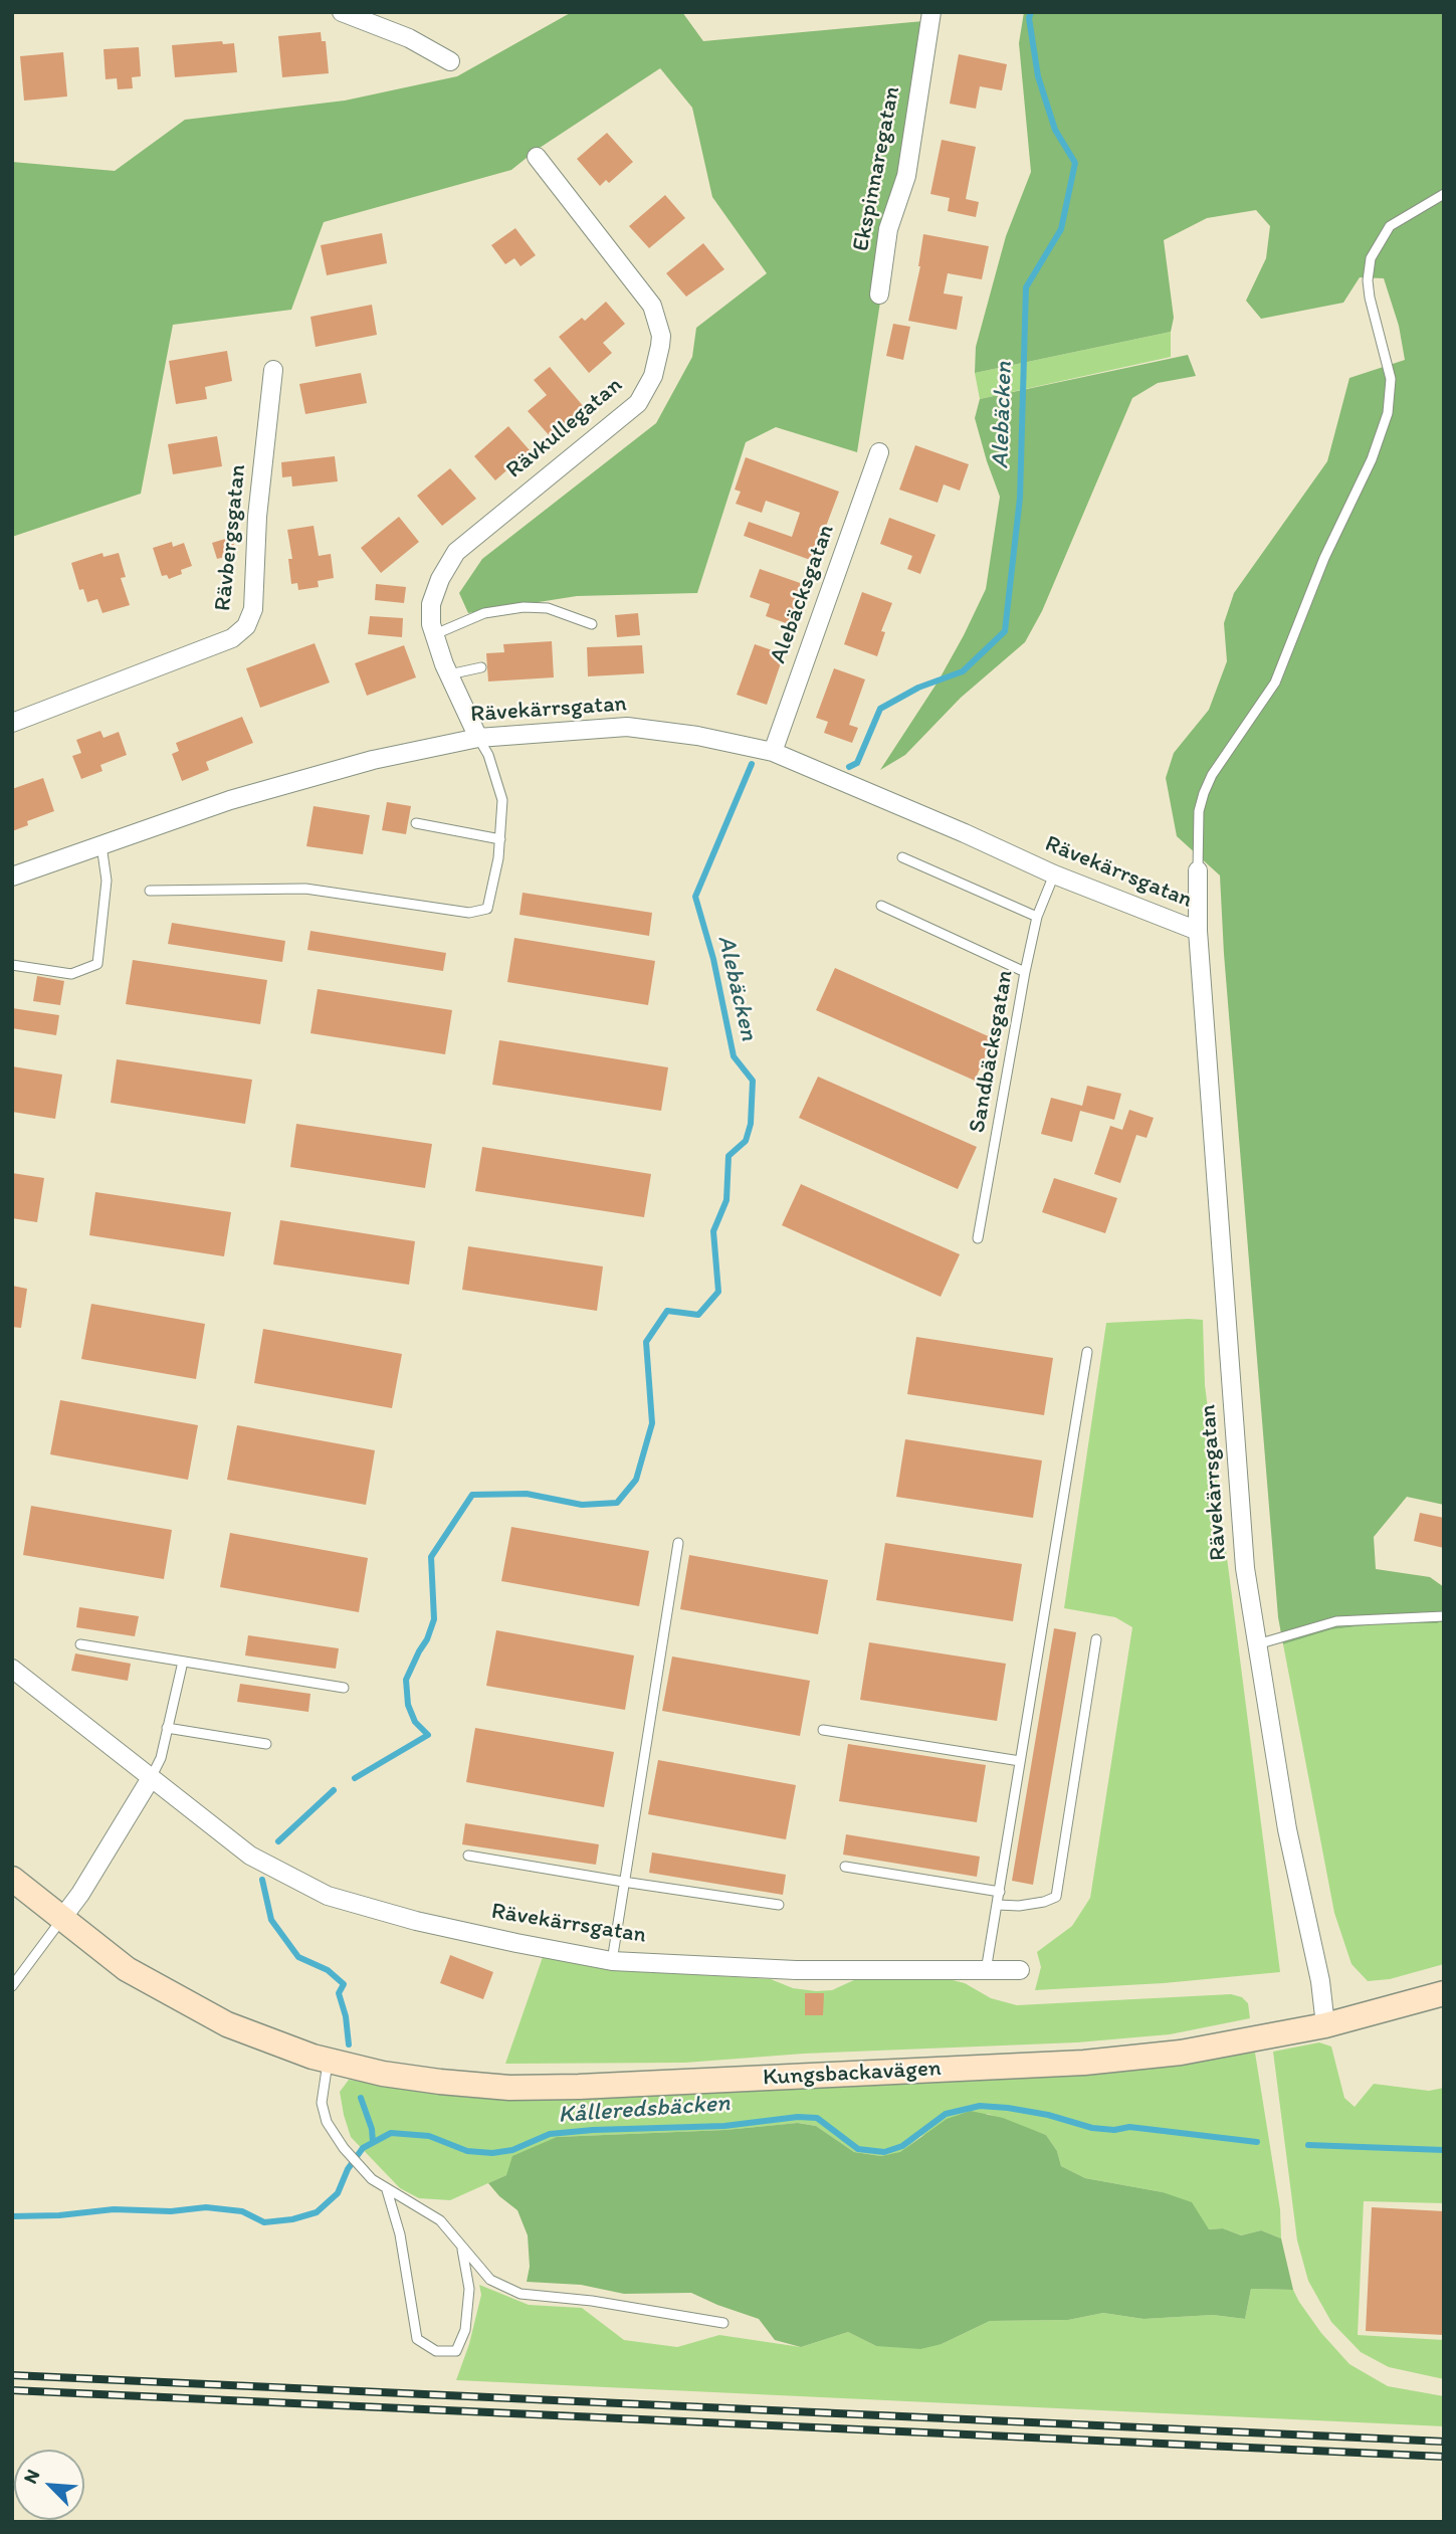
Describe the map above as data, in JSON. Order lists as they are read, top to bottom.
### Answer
{
  "streets": {
    "street": [
      "Ekspinnaregatan",
      "Rävkullegatan",
      "Rävbergsgatan",
      "Alebäcksgatan",
      "Rävekärrsgatan",
      "Kungsbackavägen"
    ],
    "lane": ["Sandbäcksgatan"]
  },
  "crossings": [
    ["Rävkullegatan", "Rävekärrsgatan"],
    ["Alebäcksgatan", "Rävekärrsgatan"],
    ["Rävekärrsgatan", "Sandbäcksgatan"],
    ["Rävekärrsgatan", "Kungsbackavägen"]
  ],
  "water": ["Alebäcken", "Kålleredsbäcken"],
  "north": "top left"
}
